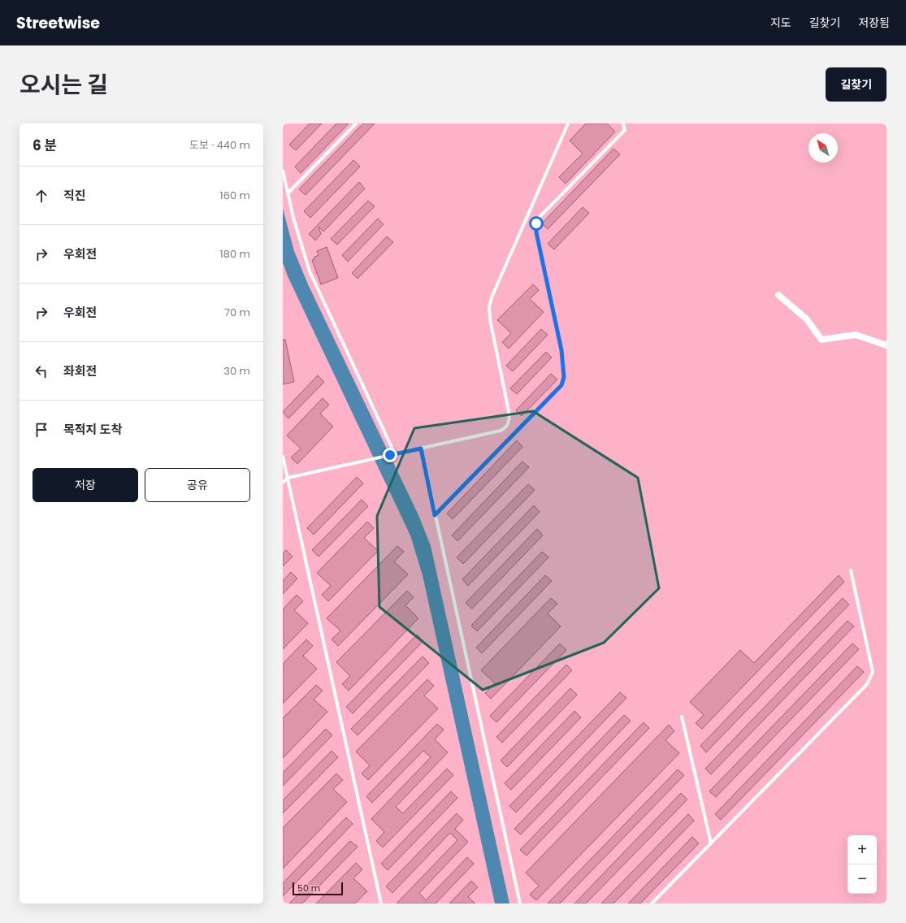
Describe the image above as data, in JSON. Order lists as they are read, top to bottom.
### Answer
{
  "scale_bar": "50 m",
  "north": "top left",
  "page": {
    "header": "Streetwise",
    "nav": ["지도", "길찾기", "저장됨"],
    "title": "오시는 길",
    "buttons": [
      "길찾기",
      ["저장", "공유"]
    ],
    "heading": ["6 분", "도보 · 440 m"],
    "list": [
      ["직진", "160 m"],
      ["우회전", "180 m"],
      ["우회전", "70 m"],
      ["좌회전", "30 m"],
      "목적지 도착"
    ],
    "map_buttons": ["+", "−"],
    "scale": "50 m"
  }
}
